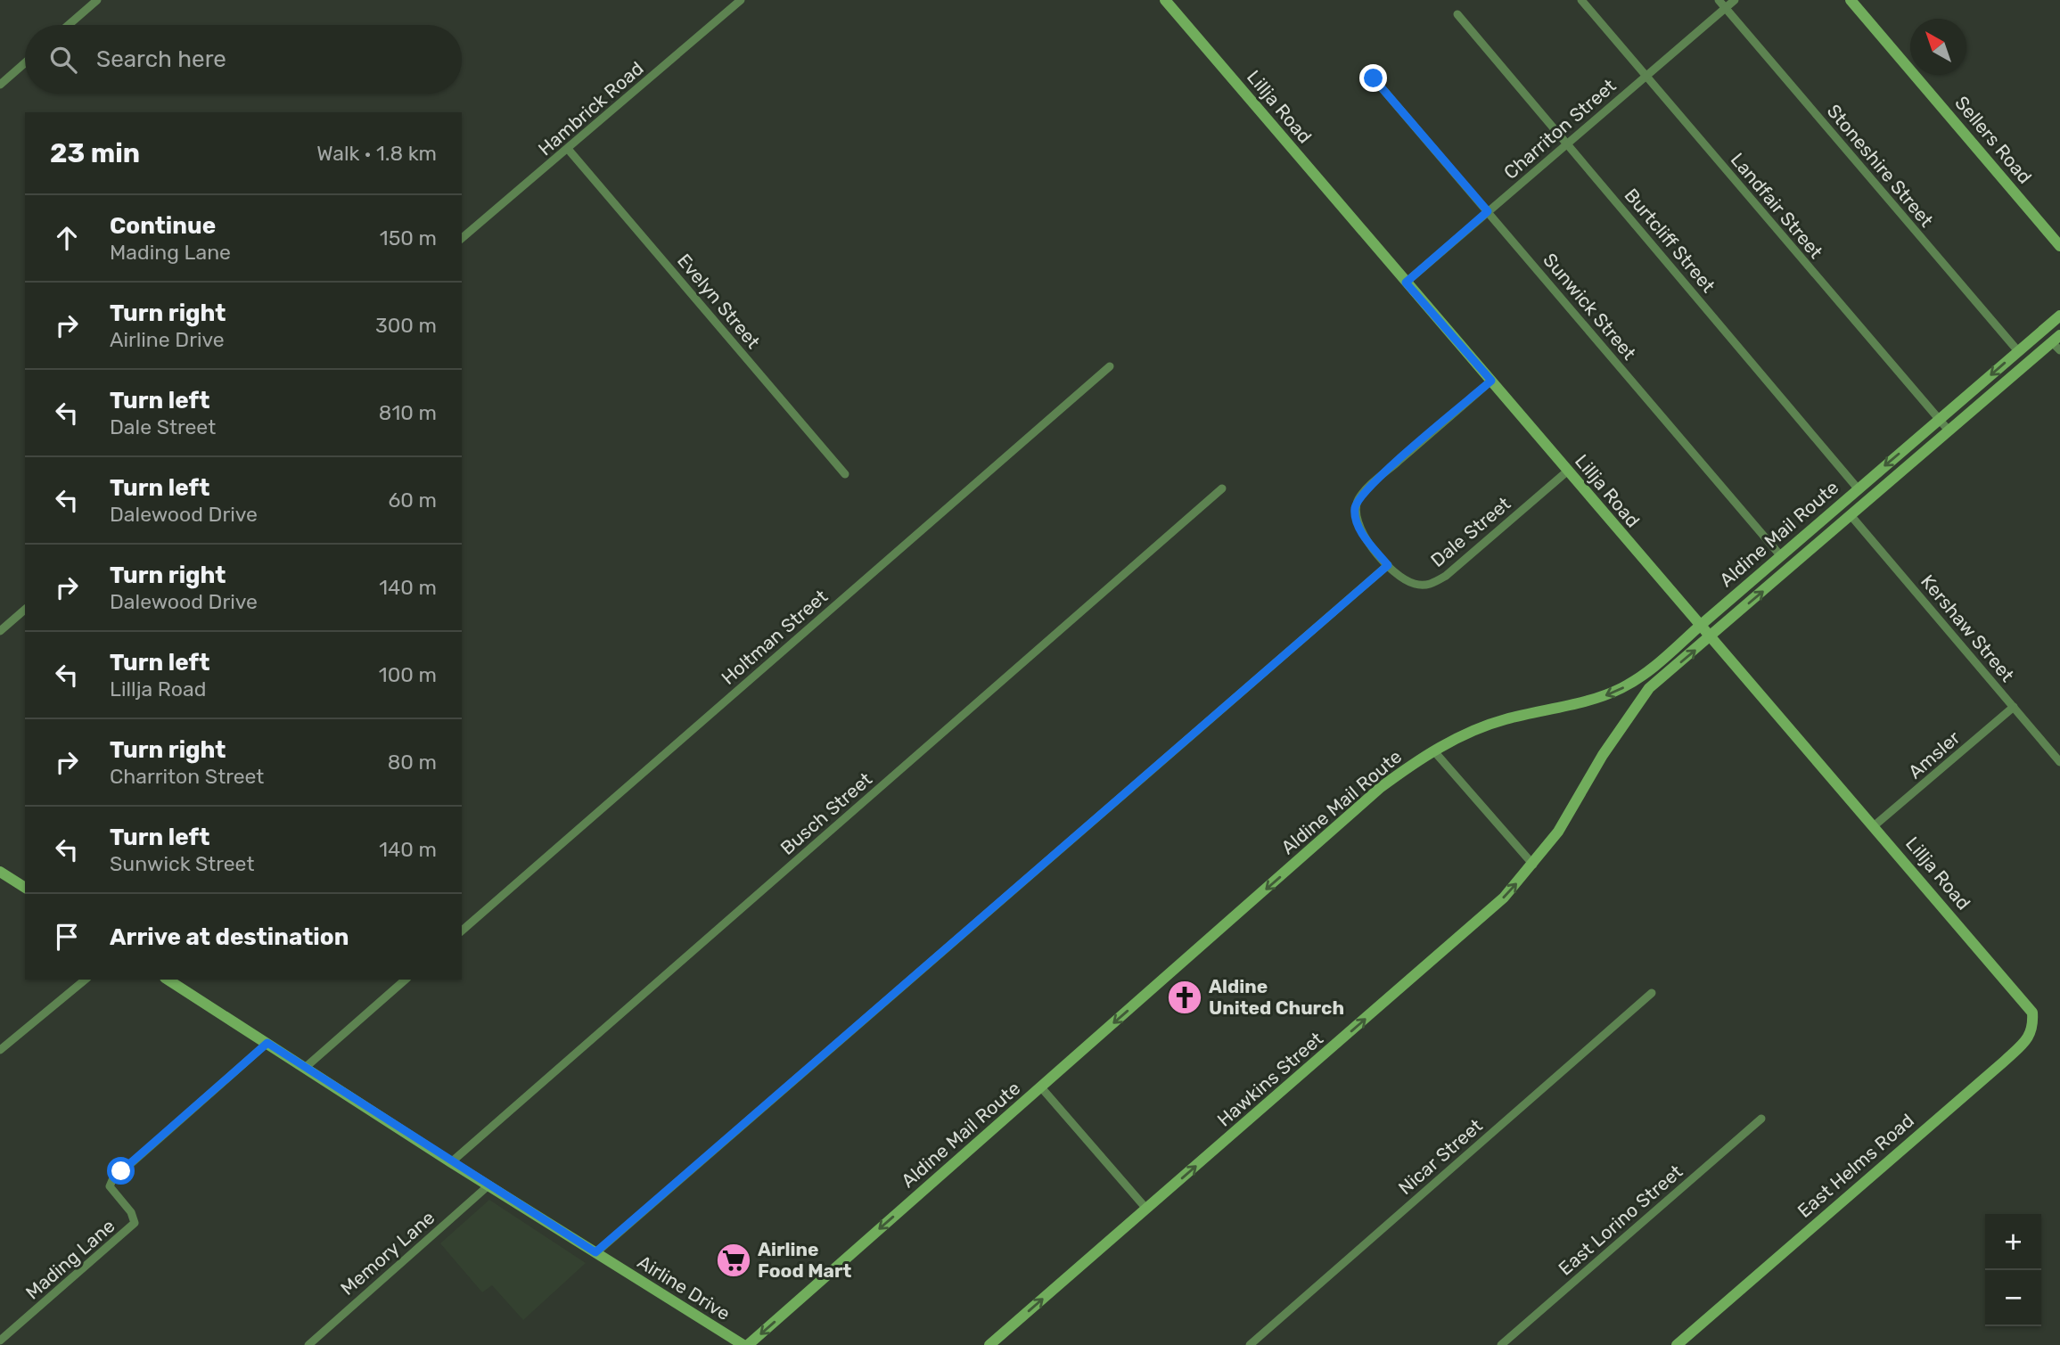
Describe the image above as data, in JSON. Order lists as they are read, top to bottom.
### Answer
{
  "streets": {
    "main road": [
      "Lillja Road",
      "Sellers Road",
      "Aldine Mail Route",
      "Hawkins Street",
      "East Helms Road",
      "Airline Drive"
    ],
    "street": [
      "Hambrick Road",
      "Charriton Street",
      "Stoneshire Street",
      "Landfair Street",
      "Burtcliff Street",
      "Evelyn Street",
      "Sunwick Street",
      "Dale Street",
      "Kershaw Street",
      "Holtman Street",
      "Amsler",
      "Busch Street",
      "Nicar Street",
      "East Lorino Street",
      "Memory Lane",
      "Mading Lane"
    ]
  },
  "crossings": [
    ["Lillja Road", "Charriton Street"],
    ["Lillja Road", "Dale Street"],
    ["Lillja Road", "Aldine Mail Route"],
    ["Lillja Road", "Amsler"],
    ["Lillja Road", "East Helms Road"],
    ["Hambrick Road", "Evelyn Street"],
    ["Charriton Street", "Stoneshire Street"],
    ["Charriton Street", "Landfair Street"],
    ["Charriton Street", "Burtcliff Street"],
    ["Charriton Street", "Sunwick Street"],
    ["Stoneshire Street", "Aldine Mail Route"],
    ["Landfair Street", "Aldine Mail Route"],
    ["Burtcliff Street", "Aldine Mail Route"],
    ["Sunwick Street", "Aldine Mail Route"],
    ["Aldine Mail Route", "Kershaw Street"],
    ["Aldine Mail Route", "Hawkins Street"],
    ["Aldine Mail Route", "Airline Drive"],
    ["Kershaw Street", "Amsler"],
    ["Busch Street", "Airline Drive"],
    ["Memory Lane", "Airline Drive"],
    ["Mading Lane", "Airline Drive"]
  ],
  "one_way": ["Hawkins Street"],
  "places": {
    "church": ["Aldine United Church"],
    "supermarket": ["Airline Food Mart"]
  },
  "north": "top left",
  "page": {
    "search": "Search here",
    "heading": ["23 min", "Walk · 1.8 km"],
    "list": [
      ["Continue", "Mading Lane", "150 m"],
      ["Turn right", "Airline Drive", "300 m"],
      ["Turn left", "Dale Street", "810 m"],
      ["Turn left", "Dalewood Drive", "60 m"],
      ["Turn right", "Dalewood Drive", "140 m"],
      ["Turn left", "Lillja Road", "100 m"],
      ["Turn right", "Charriton Street", "80 m"],
      ["Turn left", "Sunwick Street", "140 m"],
      "Arrive at destination"
    ],
    "map_buttons": ["+", "−"]
  }
}
